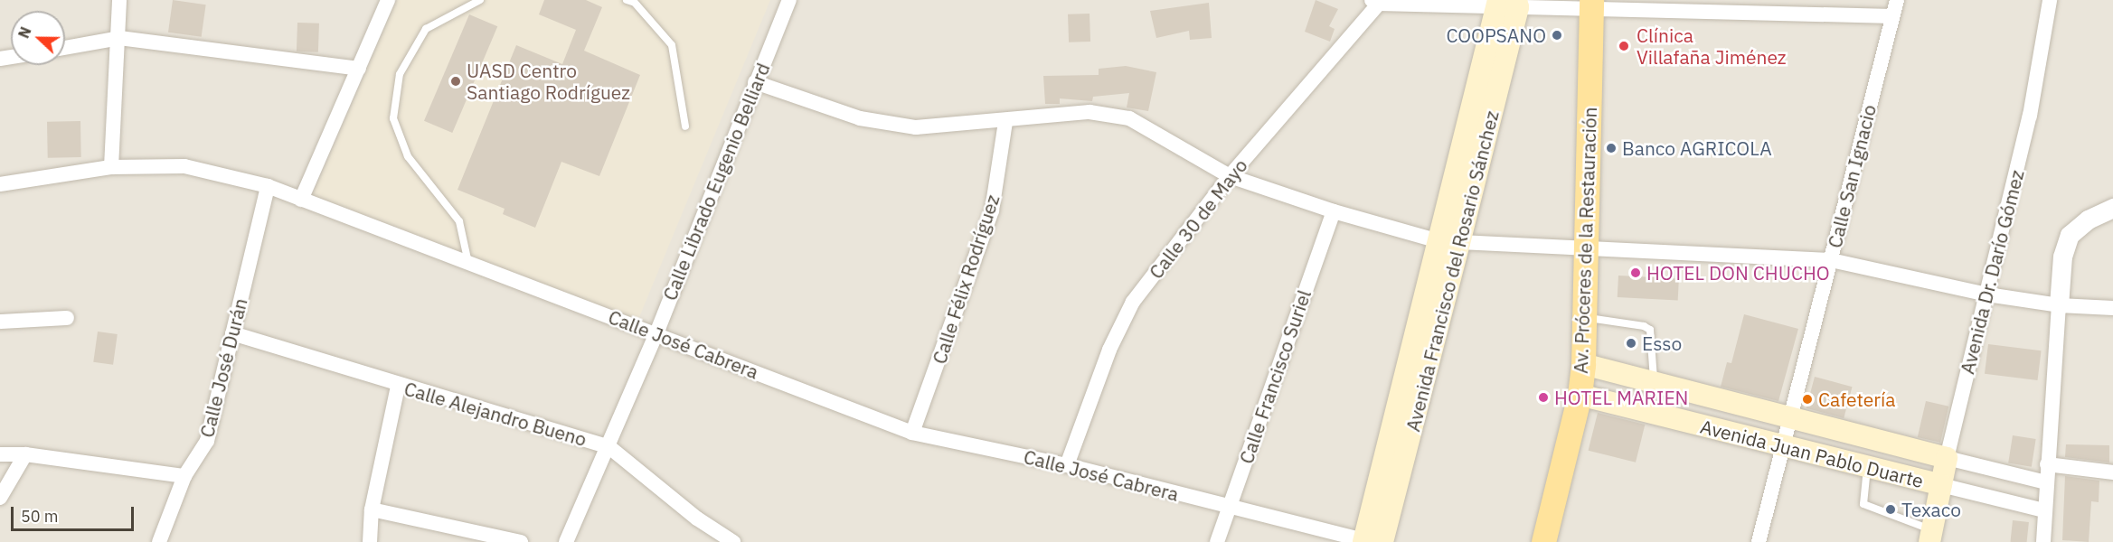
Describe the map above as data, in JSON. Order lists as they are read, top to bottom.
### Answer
{
  "streets": {
    "main road": [
      "Av. Próceres de la Restauración",
      "Avenida Francisco del Rosario Sánchez",
      "Avenida Dr. Darío Gómez",
      "Avenida Juan Pablo Duarte"
    ],
    "street": [
      "Calle San Ignacio",
      "Calle Librado Eugenio Belliard",
      "Calle 30 de Mayo",
      "Calle Félix Rodríguez",
      "Calle José Cabrera",
      "Calle José Durán",
      "Calle Francisco Suriel",
      "Calle Alejandro Bueno"
    ]
  },
  "crossings": [
    ["Calle San Ignacio", "Avenida Juan Pablo Duarte"],
    ["Calle Librado Eugenio Belliard", "Calle José Cabrera"],
    ["Calle Librado Eugenio Belliard", "Calle Alejandro Bueno"],
    ["Calle 30 de Mayo", "Calle José Cabrera"],
    ["Av. Próceres de la Restauración", "Avenida Juan Pablo Duarte"],
    ["Avenida Francisco del Rosario Sánchez", "Calle José Cabrera"],
    ["Avenida Dr. Darío Gómez", "Avenida Juan Pablo Duarte"],
    ["Calle Félix Rodríguez", "Calle José Cabrera"],
    ["Calle José Cabrera", "Calle José Durán"],
    ["Calle José Cabrera", "Calle Francisco Suriel"],
    ["Calle José Durán", "Calle Alejandro Bueno"]
  ],
  "places": [
    "COOPSANO",
    "Clínica Villafaña Jiménez",
    "UASD Centro Santiago Rodríguez",
    "Banco AGRICOLA",
    "HOTEL DON CHUCHO",
    "Esso",
    "HOTEL MARIEN",
    "Cafetería",
    "Texaco"
  ],
  "scale_bar": "50 m",
  "north": "left"
}
